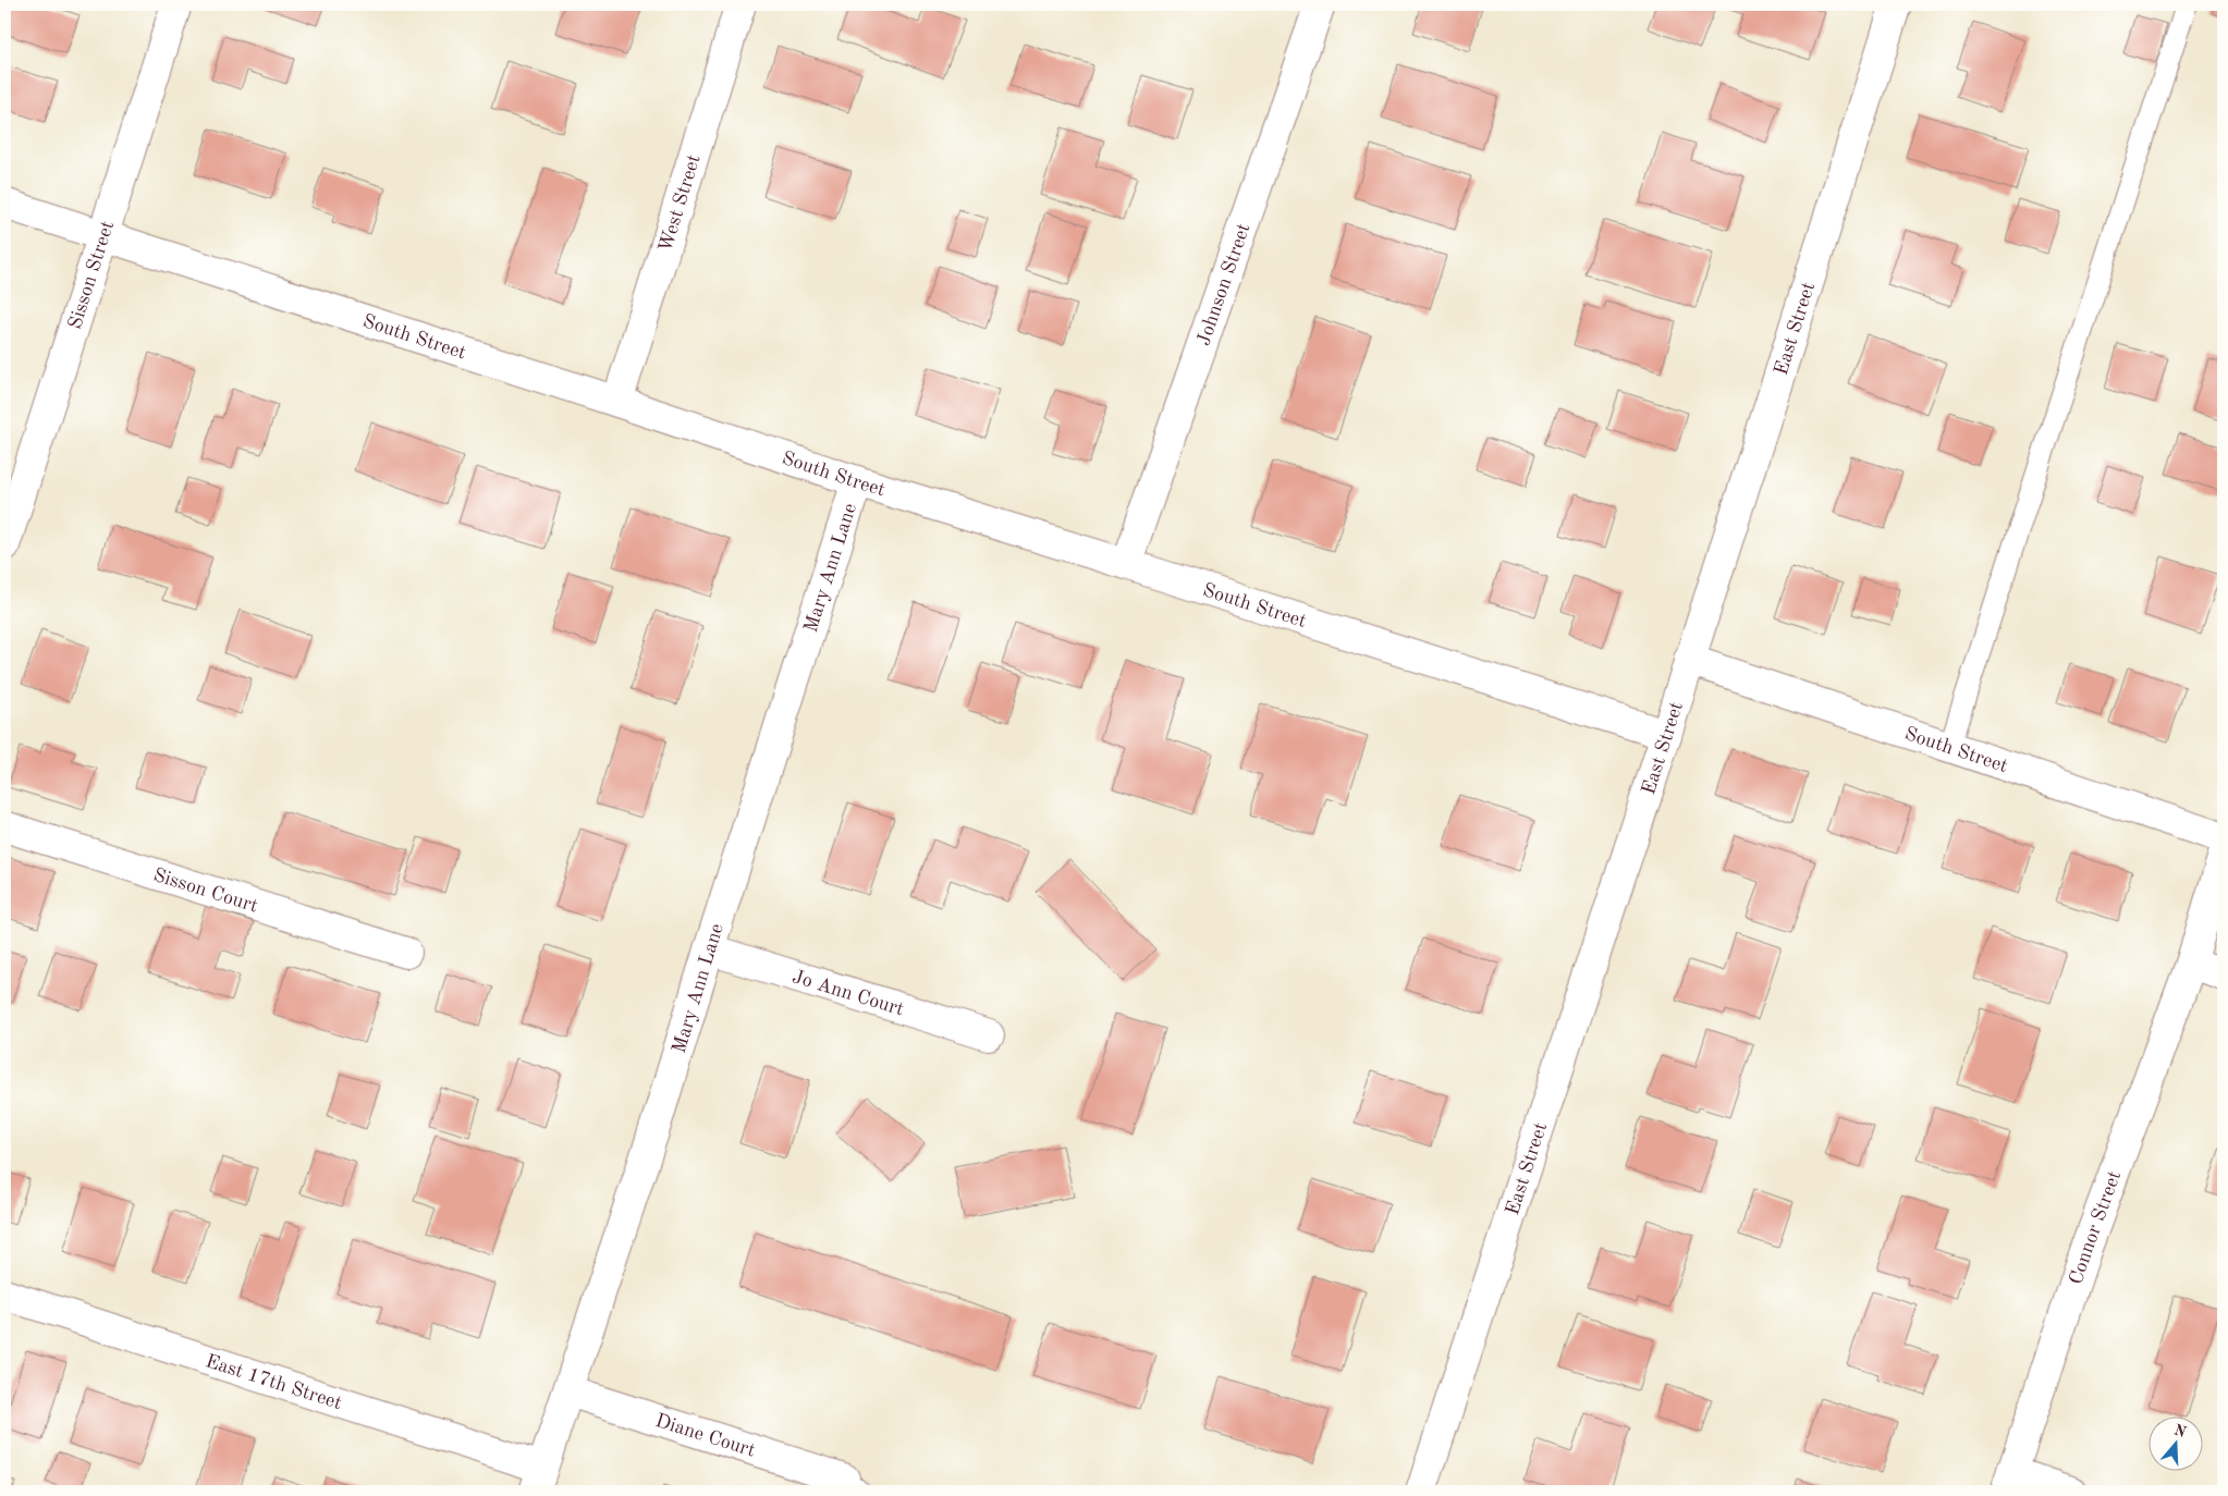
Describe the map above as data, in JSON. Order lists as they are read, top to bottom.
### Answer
{
  "streets": {
    "street": [
      "West Street",
      "Sisson Street",
      "Johnson Street",
      "East Street",
      "South Street",
      "Mary Ann Lane",
      "Sisson Court",
      "Jo Ann Court",
      "Connor Street",
      "East 17th Street",
      "Diane Court"
    ]
  },
  "crossings": [
    ["West Street", "South Street"],
    ["Sisson Street", "South Street"],
    ["Johnson Street", "South Street"],
    ["East Street", "South Street"],
    ["South Street", "Mary Ann Lane"],
    ["Mary Ann Lane", "Jo Ann Court"],
    ["Mary Ann Lane", "East 17th Street"],
    ["Mary Ann Lane", "Diane Court"]
  ],
  "north": "top"
}
